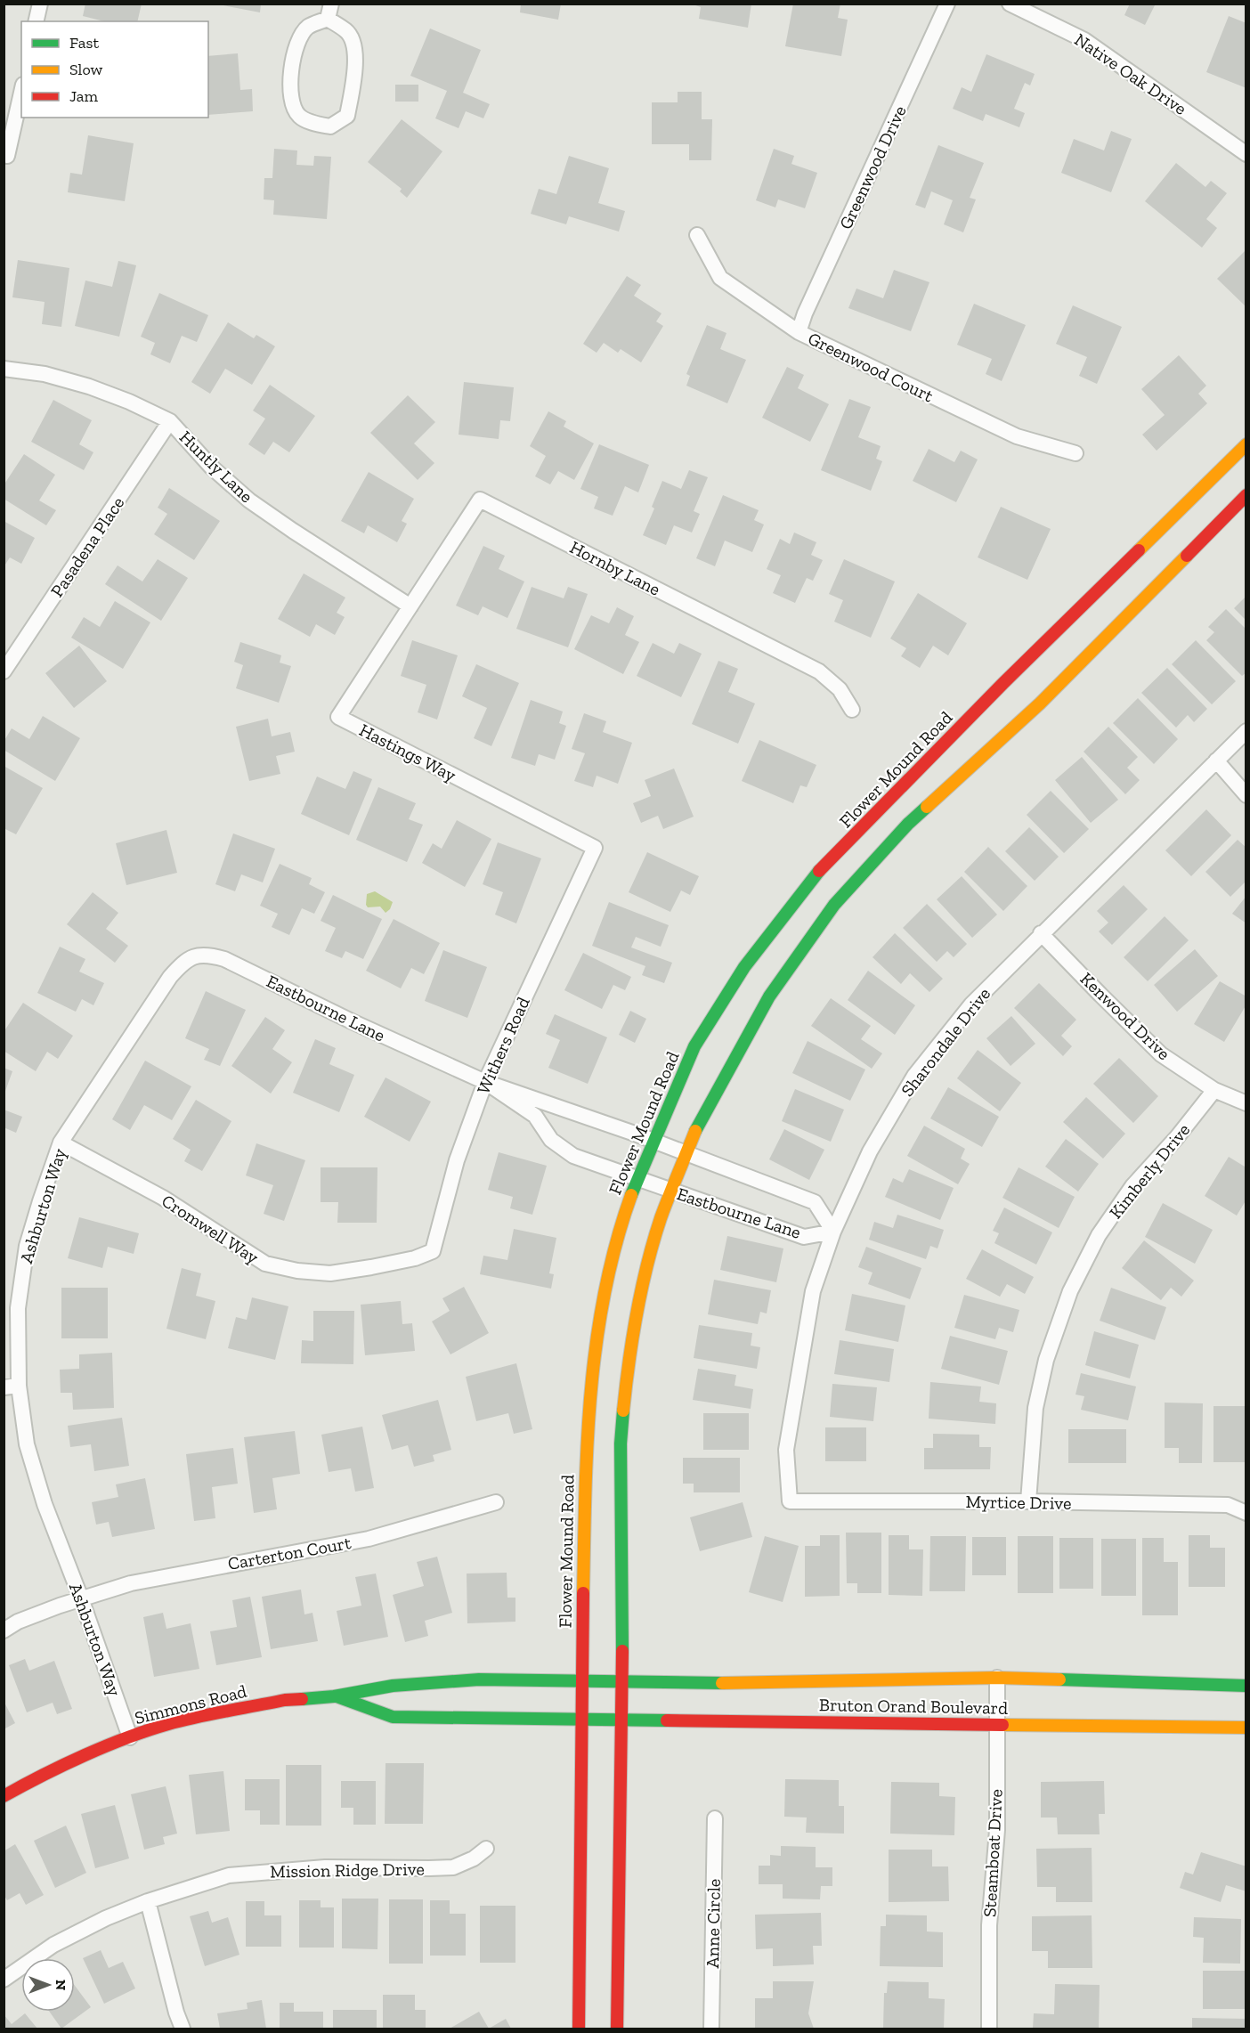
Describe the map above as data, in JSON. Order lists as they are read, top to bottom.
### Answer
{
  "streets": {
    "main road": ["Flower Mound Road", "Simmons Road", "Bruton Orand Boulevard"],
    "street": [
      "Native Oak Drive",
      "Greenwood Drive",
      "Greenwood Court",
      "Huntly Lane",
      "Pasadena Place",
      "Hornby Lane",
      "Hastings Way",
      "Eastbourne Lane",
      "Kenwood Drive",
      "Sharondale Drive",
      "Withers Road",
      "Kimberly Drive",
      "Ashburton Way",
      "Cromwell Way",
      "Myrtice Drive",
      "Carterton Court",
      "Steamboat Drive",
      "Mission Ridge Drive",
      "Anne Circle"
    ]
  },
  "crossings": [
    ["Greenwood Drive", "Greenwood Court"],
    ["Huntly Lane", "Pasadena Place"],
    ["Huntly Lane", "Hornby Lane"],
    ["Huntly Lane", "Hastings Way"],
    ["Hornby Lane", "Hastings Way"],
    ["Hastings Way", "Withers Road"],
    ["Flower Mound Road", "Eastbourne Lane"],
    ["Flower Mound Road", "Simmons Road"],
    ["Flower Mound Road", "Bruton Orand Boulevard"],
    ["Eastbourne Lane", "Sharondale Drive"],
    ["Eastbourne Lane", "Withers Road"],
    ["Eastbourne Lane", "Ashburton Way"],
    ["Kenwood Drive", "Sharondale Drive"],
    ["Kenwood Drive", "Kimberly Drive"],
    ["Sharondale Drive", "Myrtice Drive"],
    ["Withers Road", "Cromwell Way"],
    ["Kimberly Drive", "Myrtice Drive"],
    ["Ashburton Way", "Cromwell Way"],
    ["Ashburton Way", "Carterton Court"],
    ["Ashburton Way", "Simmons Road"],
    ["Simmons Road", "Bruton Orand Boulevard"],
    ["Bruton Orand Boulevard", "Steamboat Drive"]
  ],
  "legend": ["Fast", "Slow", "Jam"],
  "north": "right"
}
